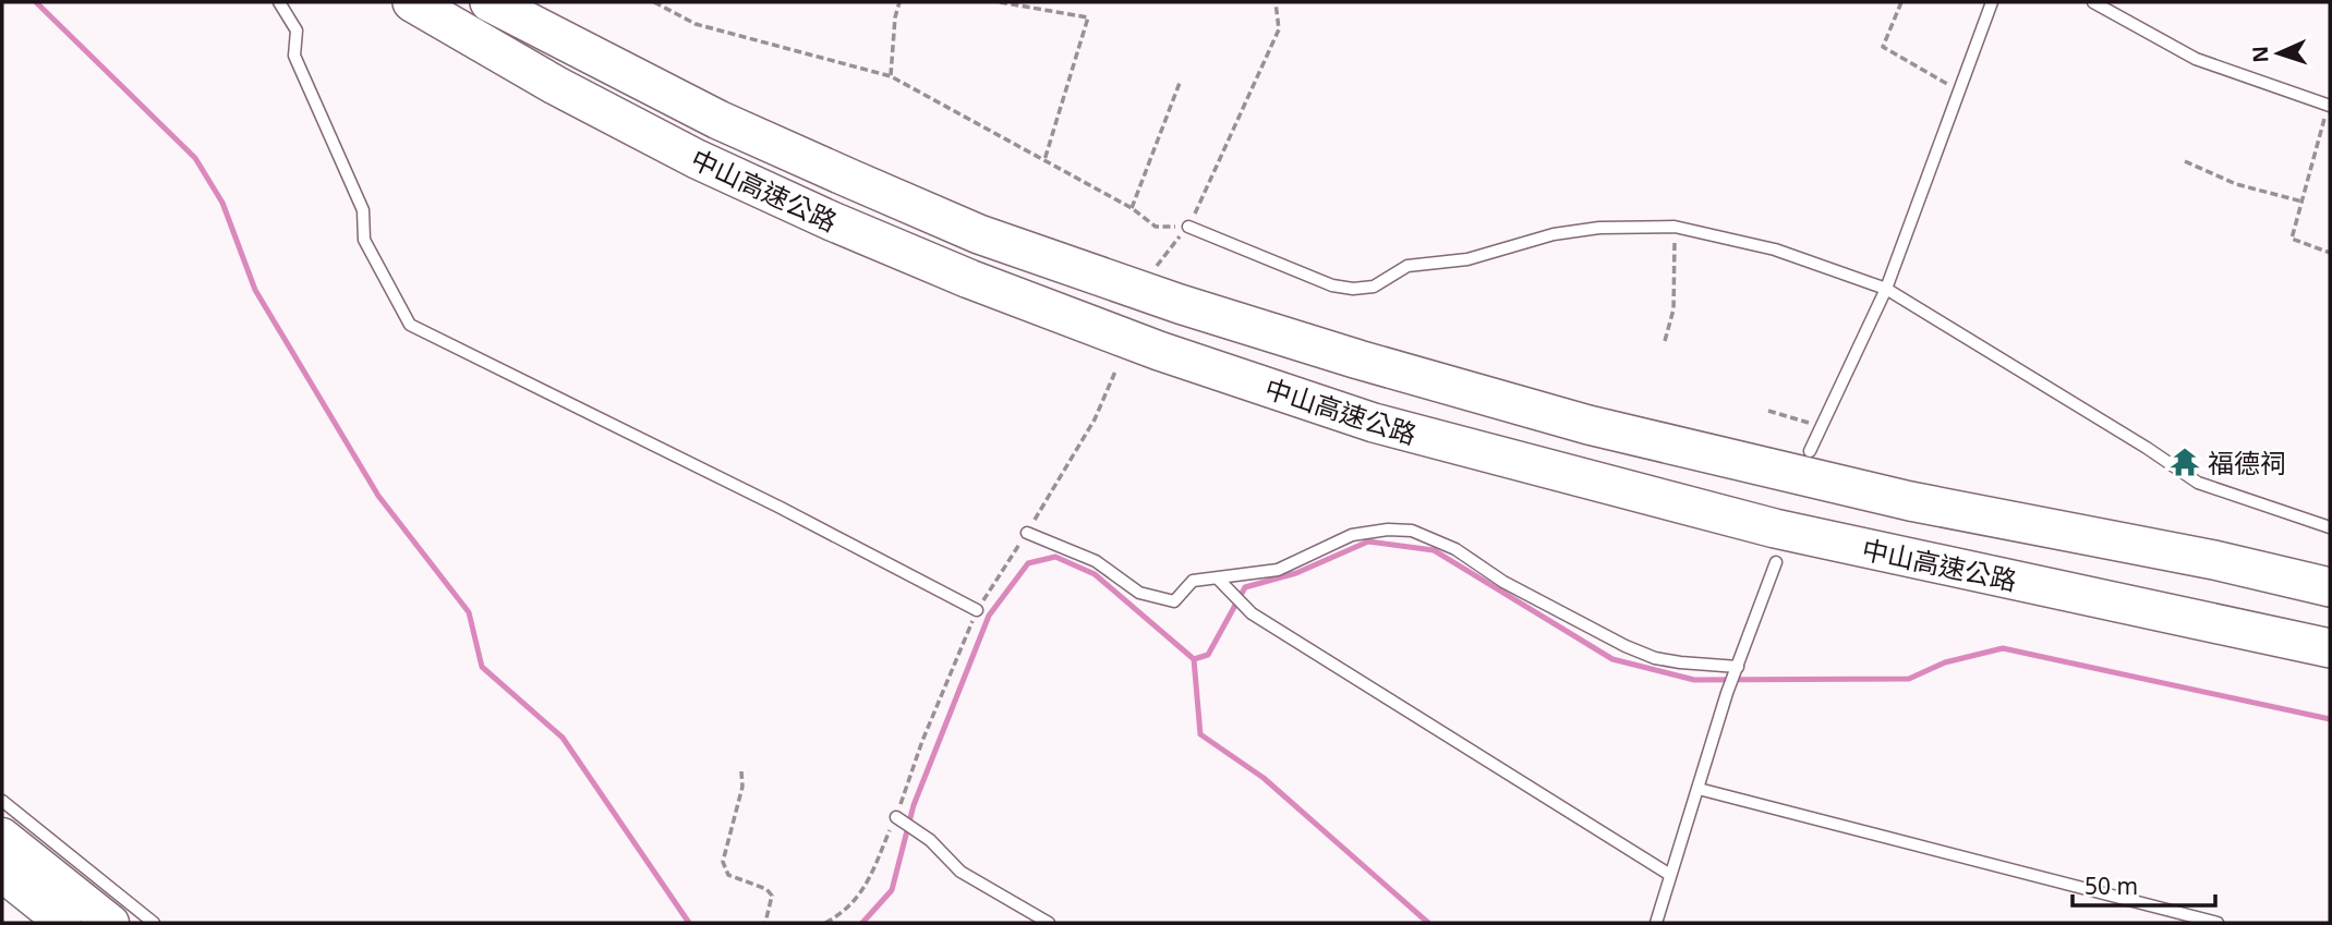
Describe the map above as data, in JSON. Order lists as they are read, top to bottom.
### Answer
{
  "streets": {
    "highway": ["中山高速公路"]
  },
  "places": {
    "temple": ["福德祠"]
  },
  "scale_bar": "50 m",
  "north": "left"
}
